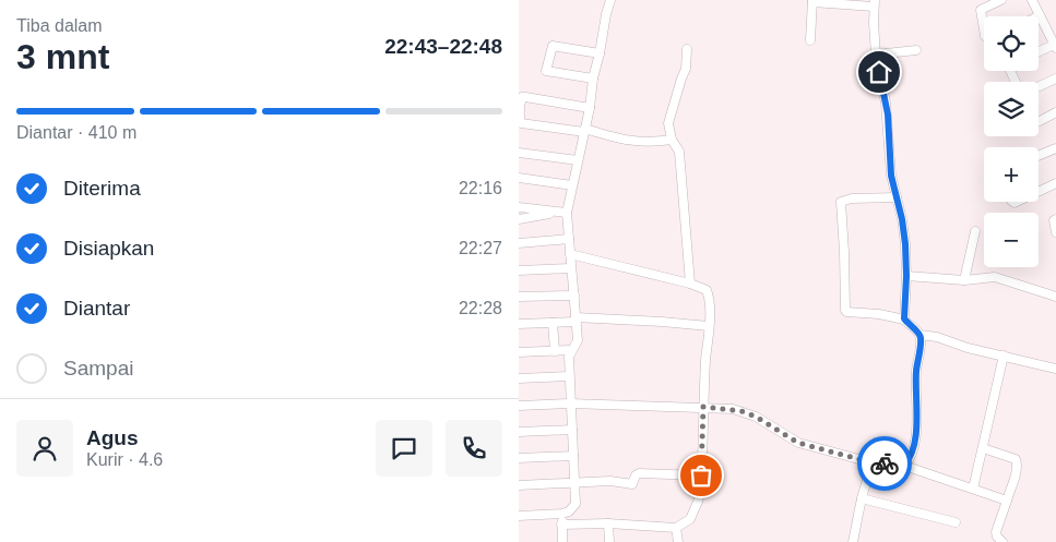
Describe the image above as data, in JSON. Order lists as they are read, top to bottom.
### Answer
{
  "page": {
    "heading": ["3 mnt", "Tiba dalam", "22:43–22:48"],
    "panel": ["Agus", "Kurir · 4.6"],
    "map_buttons": ["+", "−"],
    "bar": "Diantar · 410 m",
    "list": [
      ["Diterima", "22:16"],
      ["Disiapkan", "22:27"],
      ["Diantar", "22:28"],
      "Sampai"
    ]
  }
}
